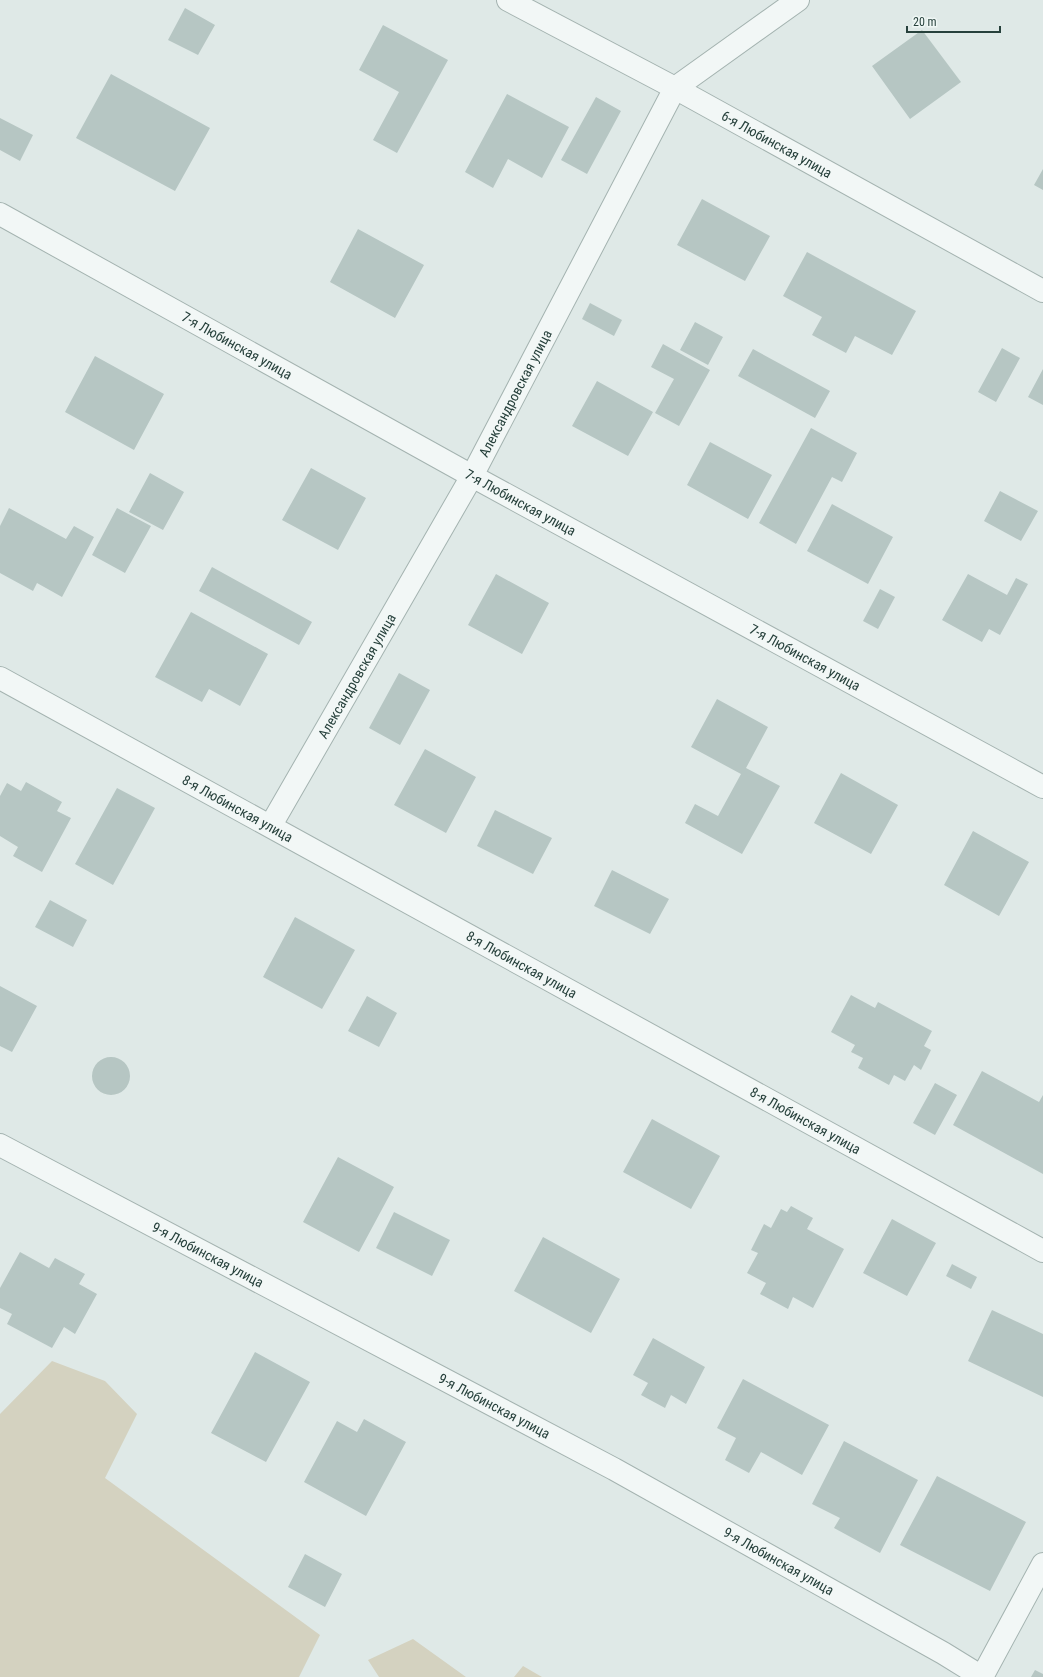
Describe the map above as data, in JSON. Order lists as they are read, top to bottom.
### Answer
{
  "streets": {
    "street": [
      "6-я Любинская улица",
      "7-я Любинская улица",
      "Александровская улица",
      "8-я Любинская улица",
      "9-я Любинская улица"
    ]
  },
  "crossings": [
    ["6-я Любинская улица", "Александровская улица"],
    ["7-я Любинская улица", "Александровская улица"],
    ["Александровская улица", "8-я Любинская улица"]
  ],
  "scale_bar": "20 m"
}
